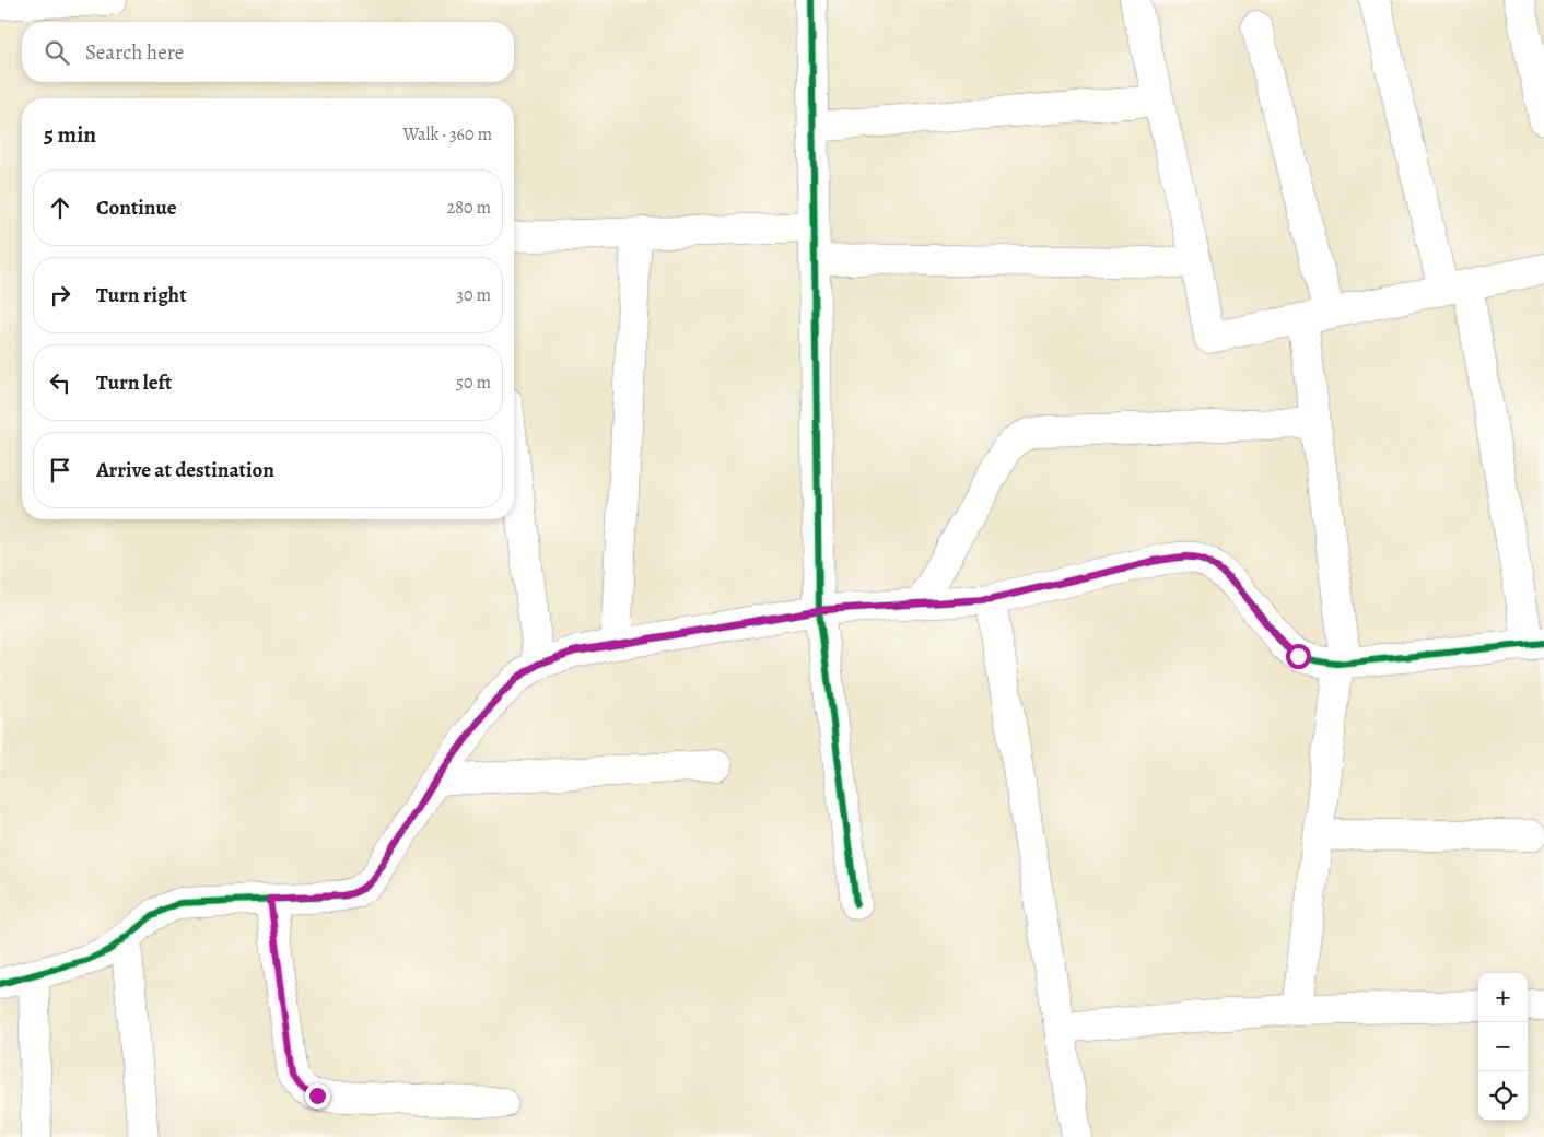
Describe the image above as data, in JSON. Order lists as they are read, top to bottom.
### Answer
{
  "page": {
    "search": "Search here",
    "heading": ["5 min", "Walk · 360 m"],
    "list": [
      ["Continue", "280 m"],
      ["Turn right", "30 m"],
      ["Turn left", "50 m"],
      "Arrive at destination"
    ],
    "map_buttons": ["+", "−"]
  }
}
